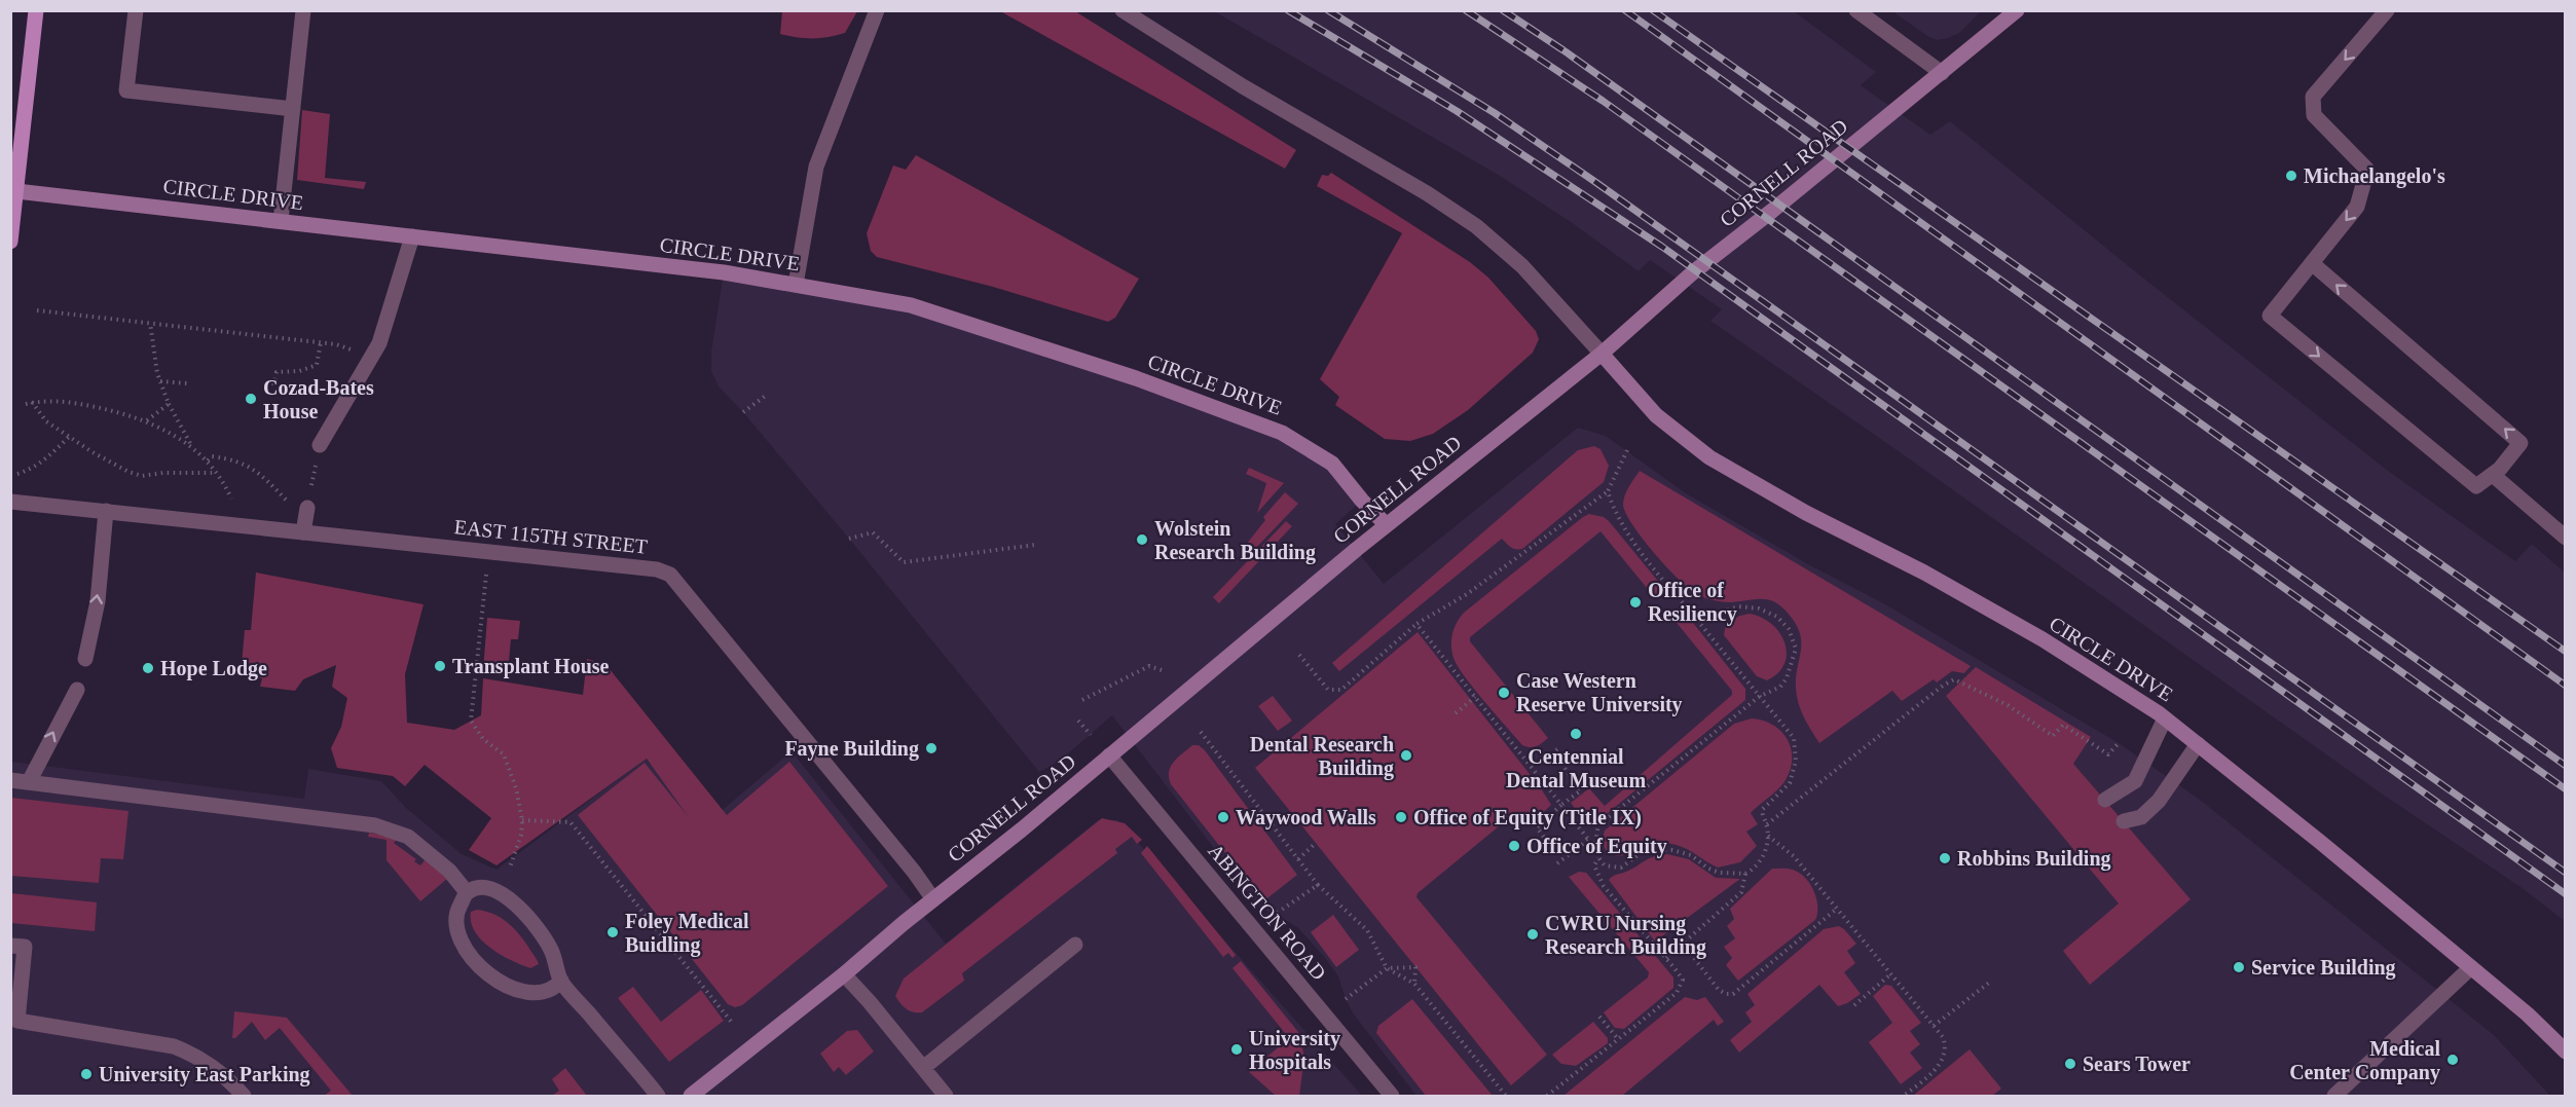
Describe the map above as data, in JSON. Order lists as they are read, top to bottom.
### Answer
{
  "streets": {
    "street": [
      "CORNELL ROAD",
      "CIRCLE DRIVE",
      "EAST 115TH STREET",
      "ABINGTON ROAD"
    ]
  },
  "crossings": [
    ["CORNELL ROAD", "CIRCLE DRIVE"],
    ["CORNELL ROAD", "EAST 115TH STREET"],
    ["CORNELL ROAD", "ABINGTON ROAD"]
  ],
  "places": [
    "Michaelangelo's",
    "Cozad-Bates House",
    "Wolstein Research Building",
    "Office of Resiliency",
    "Transplant House",
    "Hope Lodge",
    "Case Western Reserve University",
    "Centennial Dental Museum",
    "Fayne Building",
    "Dental Research Building",
    "Waywood Walls",
    "Office of Equity (Title IX)",
    "Office of Equity",
    "Robbins Building",
    "Foley Medical Buidling",
    "CWRU Nursing Research Building",
    "Service Building",
    "University Hospitals",
    "Medical Center Company",
    "Sears Tower",
    "University East Parking"
  ]
}
